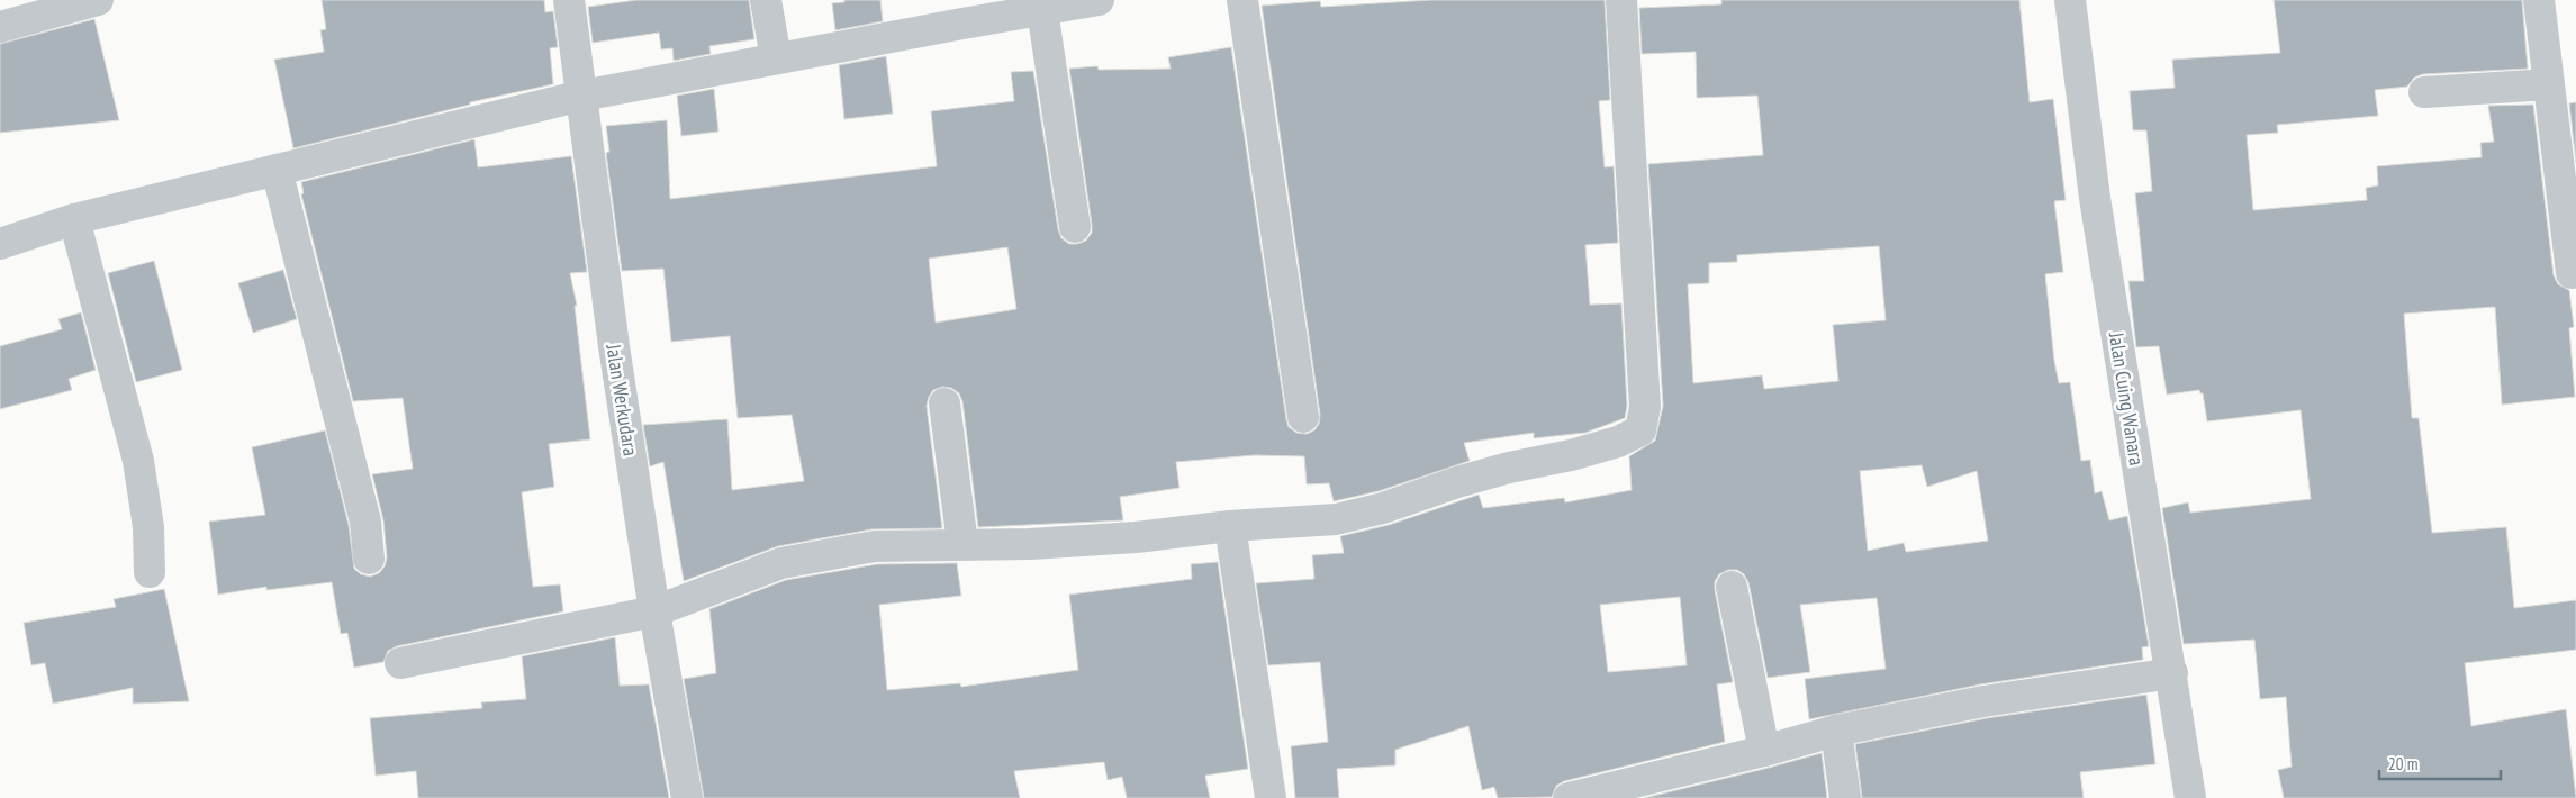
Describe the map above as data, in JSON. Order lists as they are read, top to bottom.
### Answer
{
  "streets": {
    "street": ["Jalan Cuing Wanara", "Jalan Werkudara"]
  },
  "scale_bar": "20 m"
}
